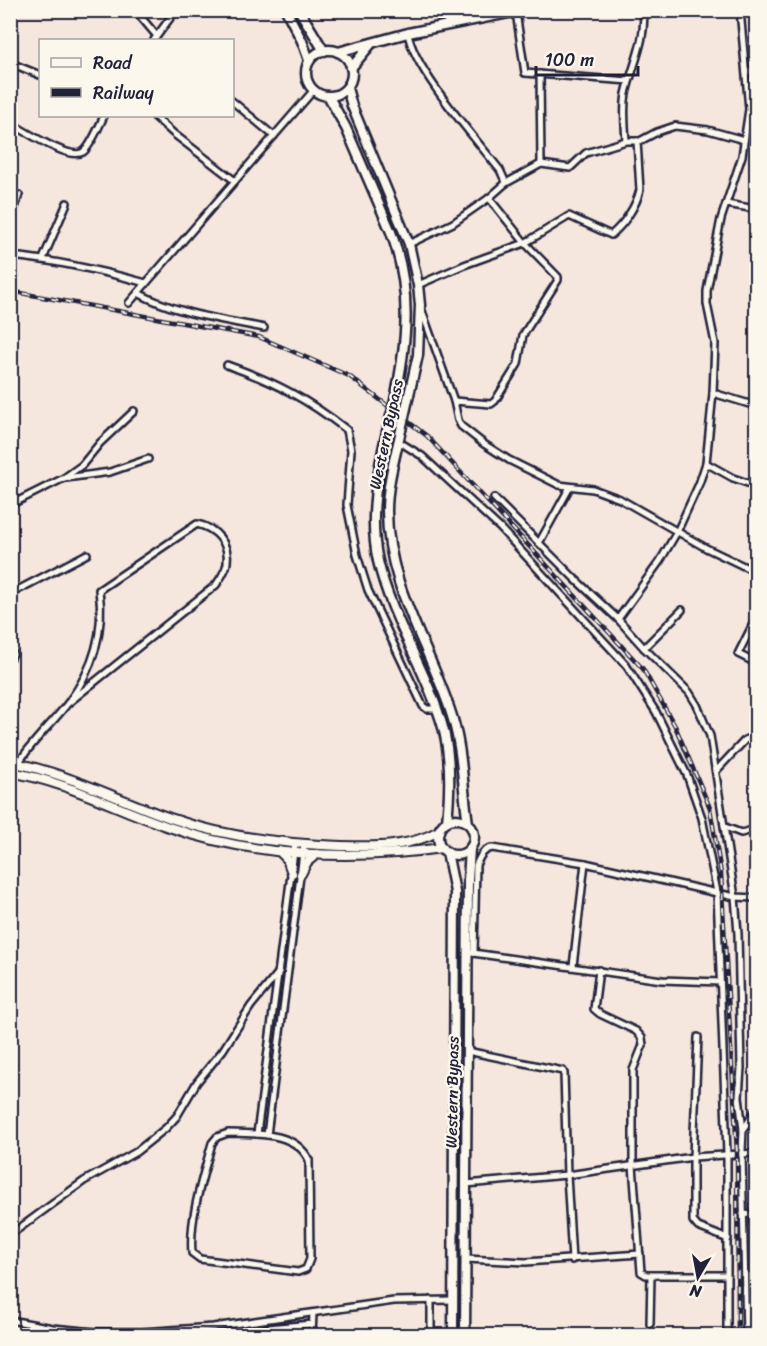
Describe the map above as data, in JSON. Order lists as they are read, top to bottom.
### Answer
{
  "streets": {
    "main road": ["Western Bypass"]
  },
  "legend": ["Road", "Railway"],
  "scale_bar": "100 m",
  "north": "bottom"
}
